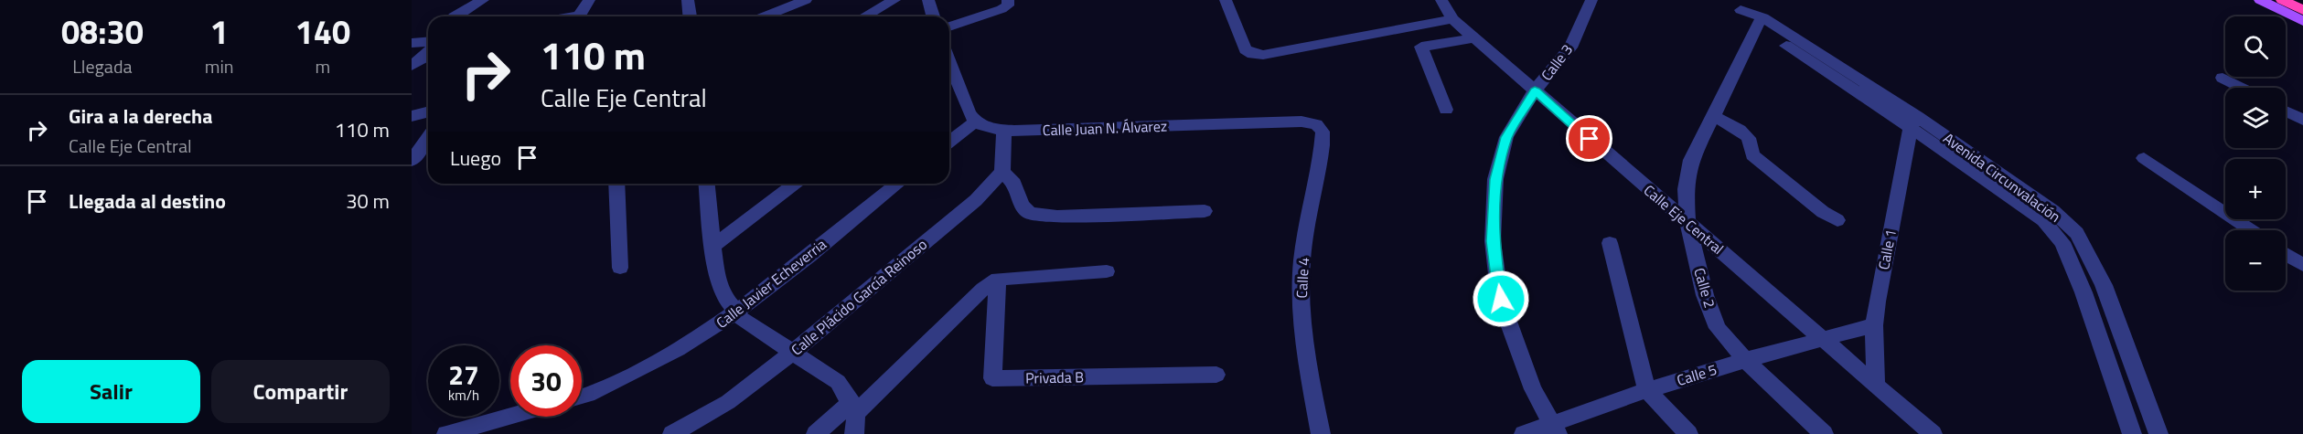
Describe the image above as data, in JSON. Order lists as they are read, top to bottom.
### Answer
{
  "streets": {
    "street": [
      "Calle 3",
      "Calle Juan N. Álvarez",
      "Avenida Circunvalación",
      "Calle Eje Central",
      "Calle 1",
      "Calle 4",
      "Calle Javier Echeverria",
      "Calle 2",
      "Calle Plácido García Reinoso",
      "Calle 5",
      "Privada B"
    ]
  },
  "crossings": [
    ["Calle 3", "Calle Eje Central"],
    ["Calle 3", "Calle 5"],
    ["Calle Juan N. Álvarez", "Calle 4"],
    ["Avenida Circunvalación", "Calle 1"],
    ["Avenida Circunvalación", "Calle 2"],
    ["Calle Eje Central", "Calle 1"],
    ["Calle Eje Central", "Calle 2"],
    ["Calle Eje Central", "Calle 5"],
    ["Calle 1", "Calle 5"],
    ["Calle 2", "Calle 5"]
  ],
  "page": {
    "eta": [
      "08:30",
      "Llegada",
      "1",
      "min",
      "140",
      "m"
    ],
    "map_buttons": ["+", "−"],
    "turn": ["110 m", "Calle Eje Central"],
    "list": [
      {
        "name": "Gira a la derecha",
        "note": "Calle Eje Central",
        "value": "110 m"
      },
      {
        "name": "Llegada al destino",
        "value": "30 m"
      }
    ],
    "then": "Luego",
    "speed": "27 km/h",
    "limit": "30",
    "buttons": ["Salir", "Compartir"]
  }
}
